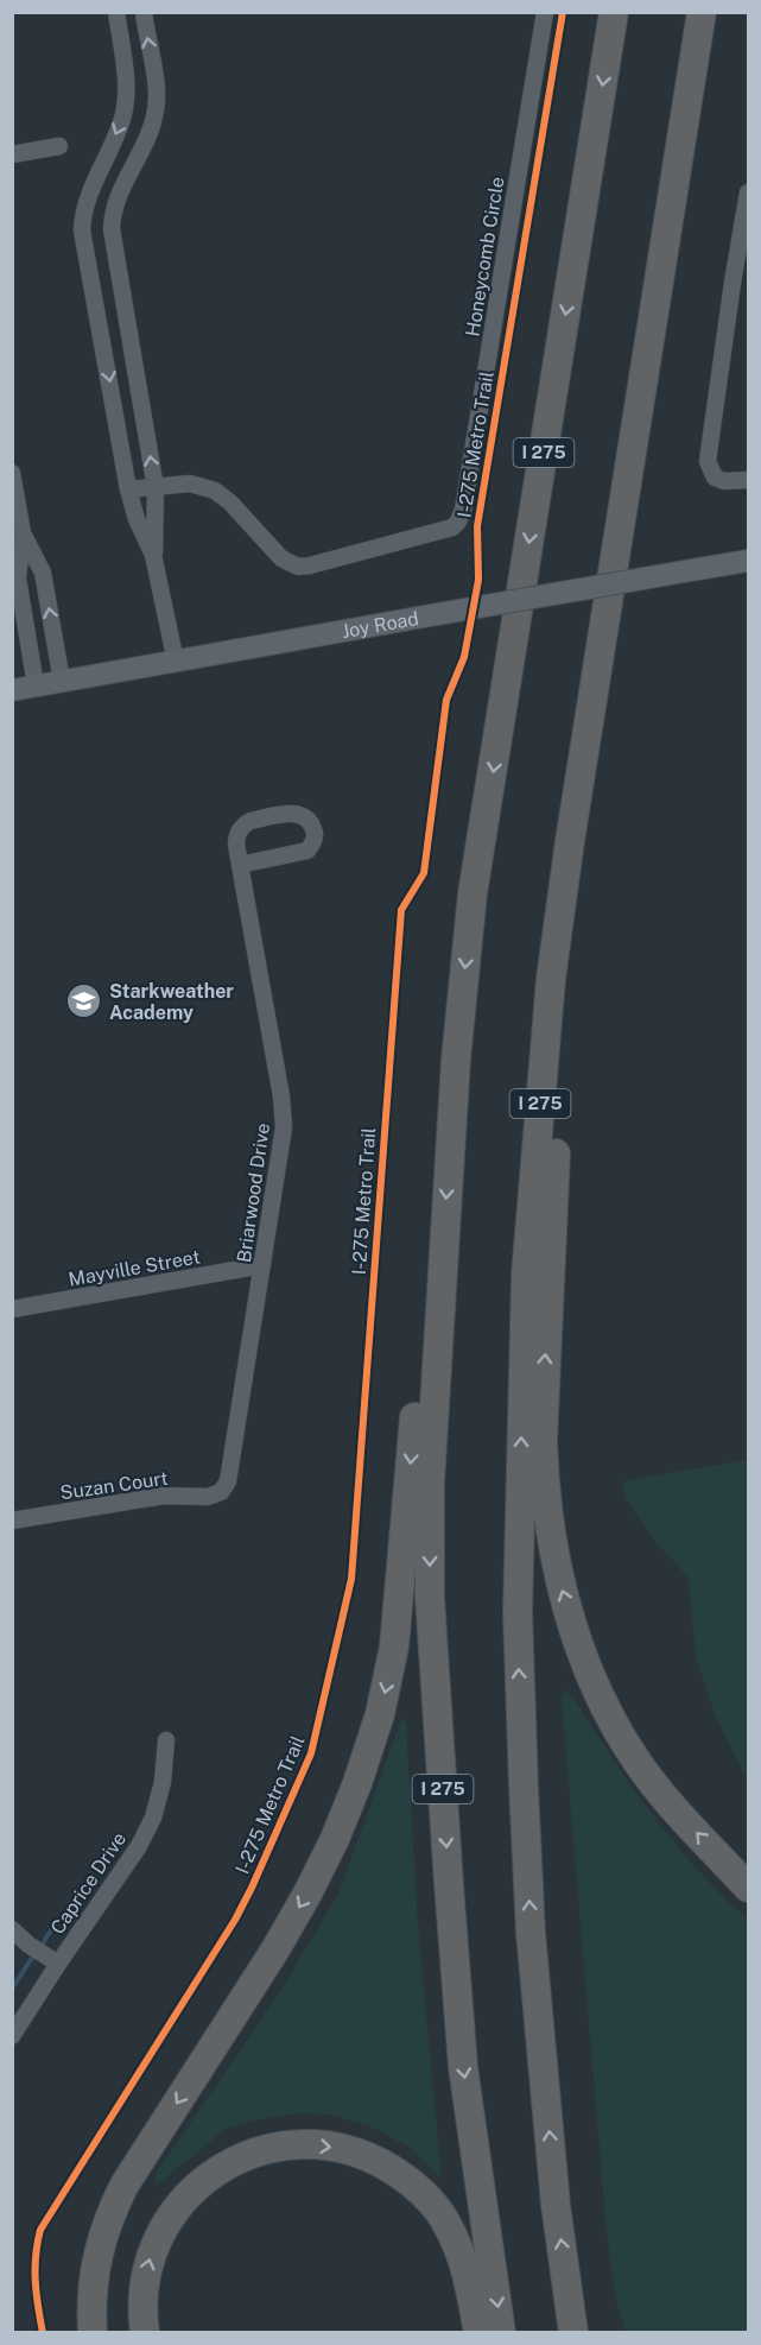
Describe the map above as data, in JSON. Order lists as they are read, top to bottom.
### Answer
{
  "streets": {
    "highway": ["I 275"],
    "street": [
      "Honeycomb Circle",
      "Joy Road",
      "Briarwood Drive",
      "Mayville Street",
      "Suzan Court",
      "Caprice Drive"
    ],
    "cycle path": ["I-275 Metro Trail"]
  },
  "crossings": [
    ["Briarwood Drive", "Mayville Street"],
    ["Briarwood Drive", "Suzan Court"]
  ],
  "places": {
    "school or university": ["Starkweather Academy"]
  }
}
